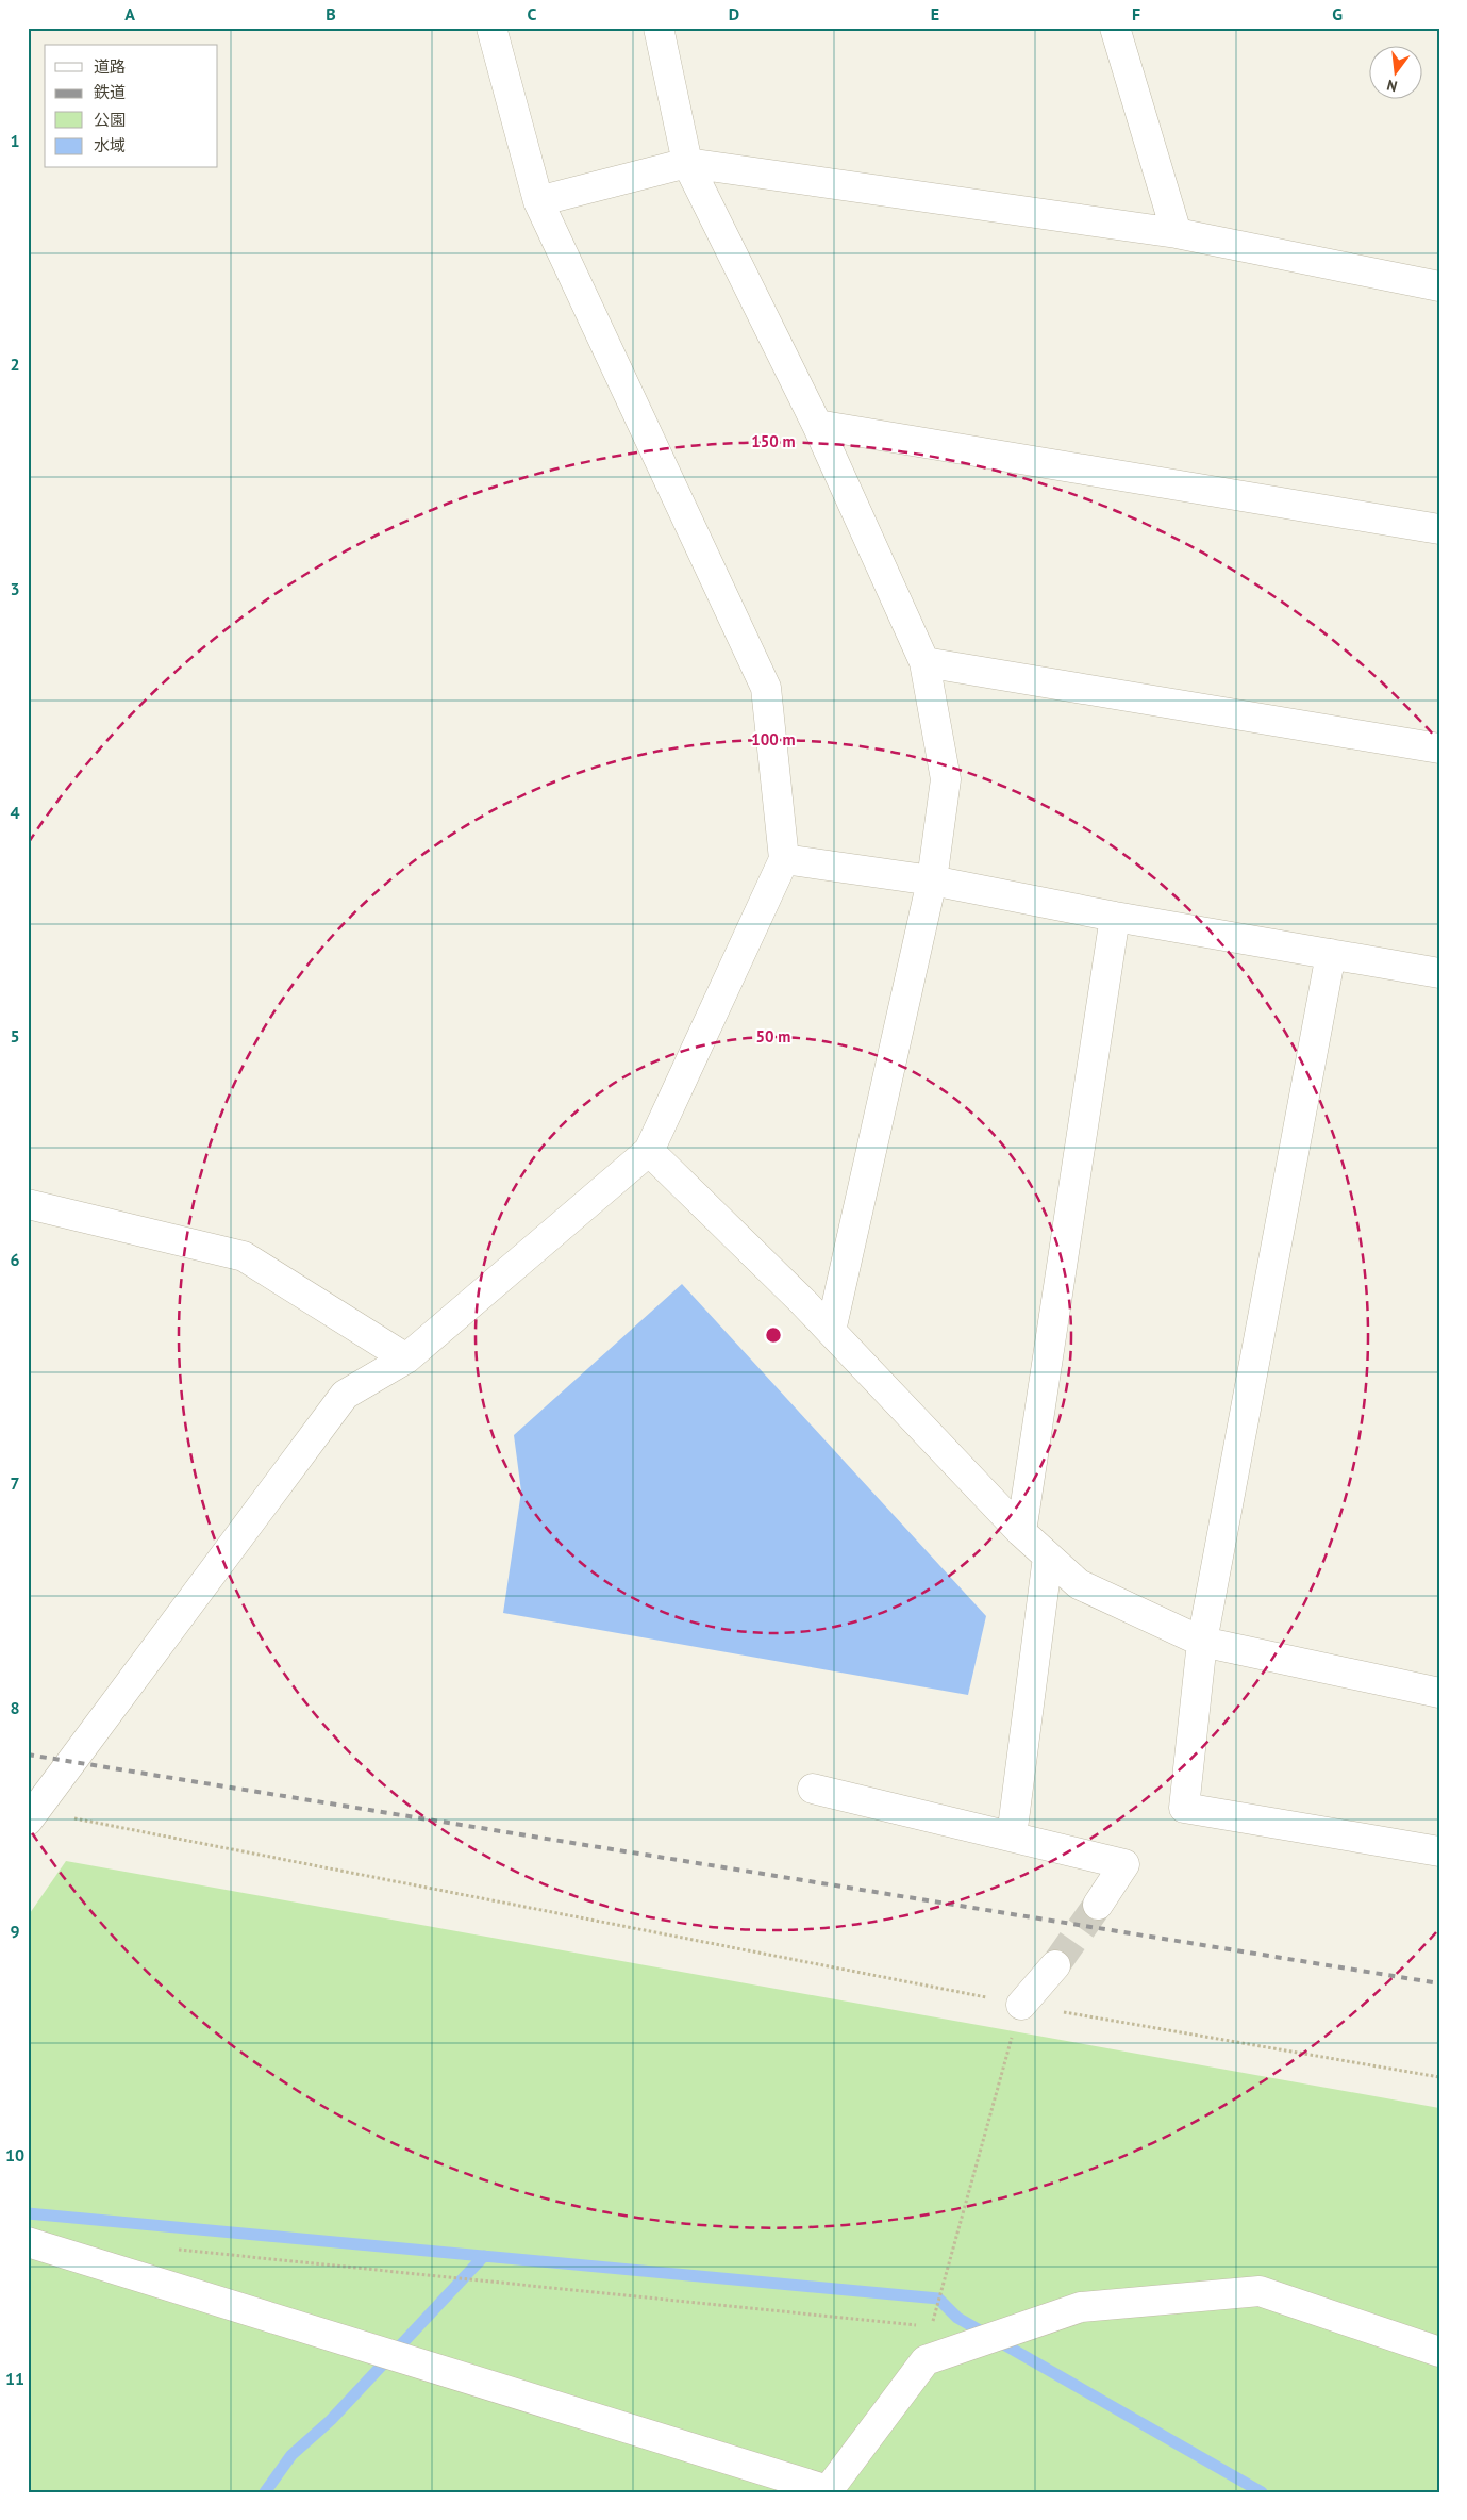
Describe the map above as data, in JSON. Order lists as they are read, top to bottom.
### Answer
{
  "legend": [
    "道路",
    "鉄道",
    "公園",
    "水域"
  ],
  "north": "bottom",
  "grid": {
    "columns": [
      "A",
      "B",
      "C",
      "D",
      "E",
      "F",
      "G"
    ],
    "rows": [
      "1",
      "2",
      "3",
      "4",
      "5",
      "6",
      "7",
      "8",
      "9",
      "10",
      "11"
    ]
  },
  "rings": ["150 m", "100 m", "50 m"]
}
